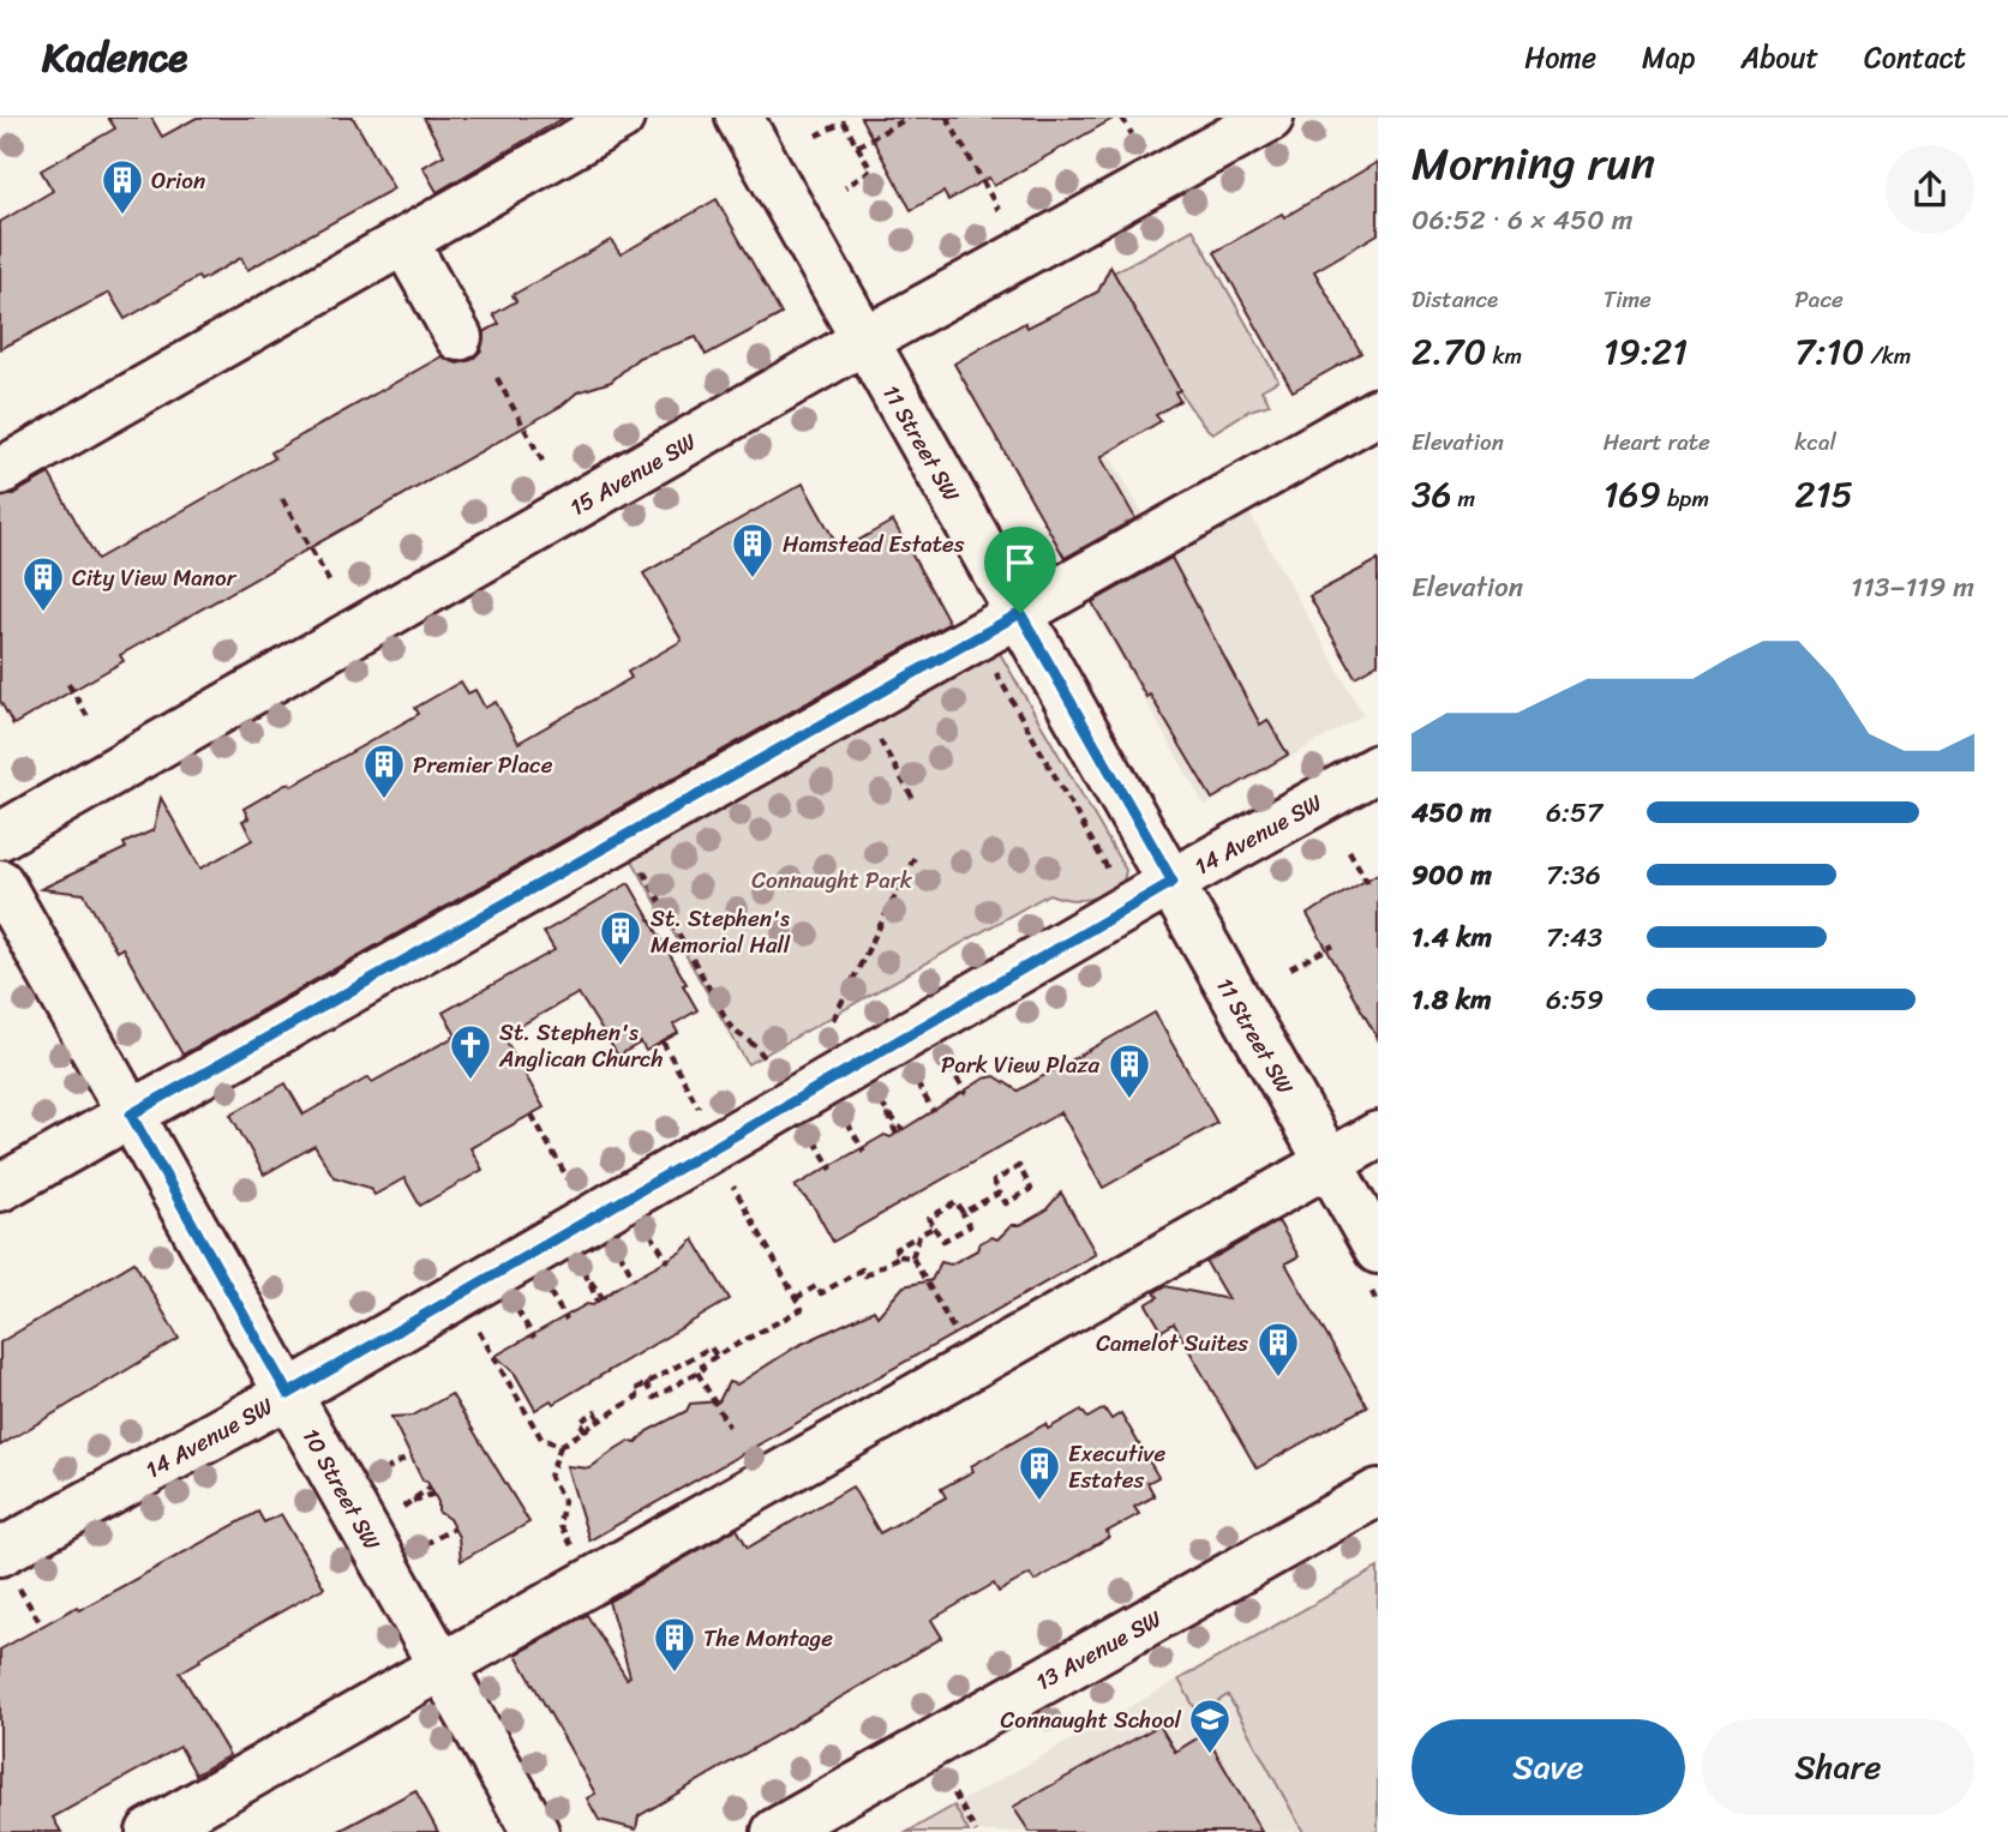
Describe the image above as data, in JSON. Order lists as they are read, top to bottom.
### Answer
{
  "streets": {
    "street": [
      "11 Street SW",
      "15 Avenue SW",
      "14 Avenue SW",
      "10 Street SW",
      "13 Avenue SW"
    ]
  },
  "crossings": [
    ["11 Street SW", "15 Avenue SW"],
    ["11 Street SW", "14 Avenue SW"],
    ["14 Avenue SW", "10 Street SW"]
  ],
  "parks": ["Connaught Park"],
  "places": {
    "building": [
      "Orion",
      "Hamstead Estates",
      "City View Manor",
      "Premier Place",
      "St. Stephen's Memorial Hall",
      "Park View Plaza",
      "Camelot Suites",
      "Executive Estates",
      "The Montage"
    ],
    "church": ["St. Stephen's Anglican Church"],
    "school or university": ["Connaught School"]
  },
  "page": {
    "header": "Kadence",
    "nav": [
      "Home",
      "Map",
      "About",
      "Contact"
    ],
    "heading": ["Morning run", "06:52 · 6 × 450 m"],
    "stats": [
      ["Distance", "2.70 km"],
      ["Time", "19:21"],
      ["Pace", "7:10 /km"],
      ["Elevation", "36 m"],
      ["Heart rate", "169 bpm"],
      ["kcal", "215"]
    ],
    "chart": ["Elevation", "113–119 m"],
    "list": [
      {
        "name": "450 m",
        "note": "6:57"
      },
      {
        "name": "900 m",
        "note": "7:36"
      },
      {
        "name": "1.4 km",
        "note": "7:43"
      },
      {
        "name": "1.8 km",
        "note": "6:59"
      }
    ],
    "buttons": ["Save", "Share"]
  }
}
